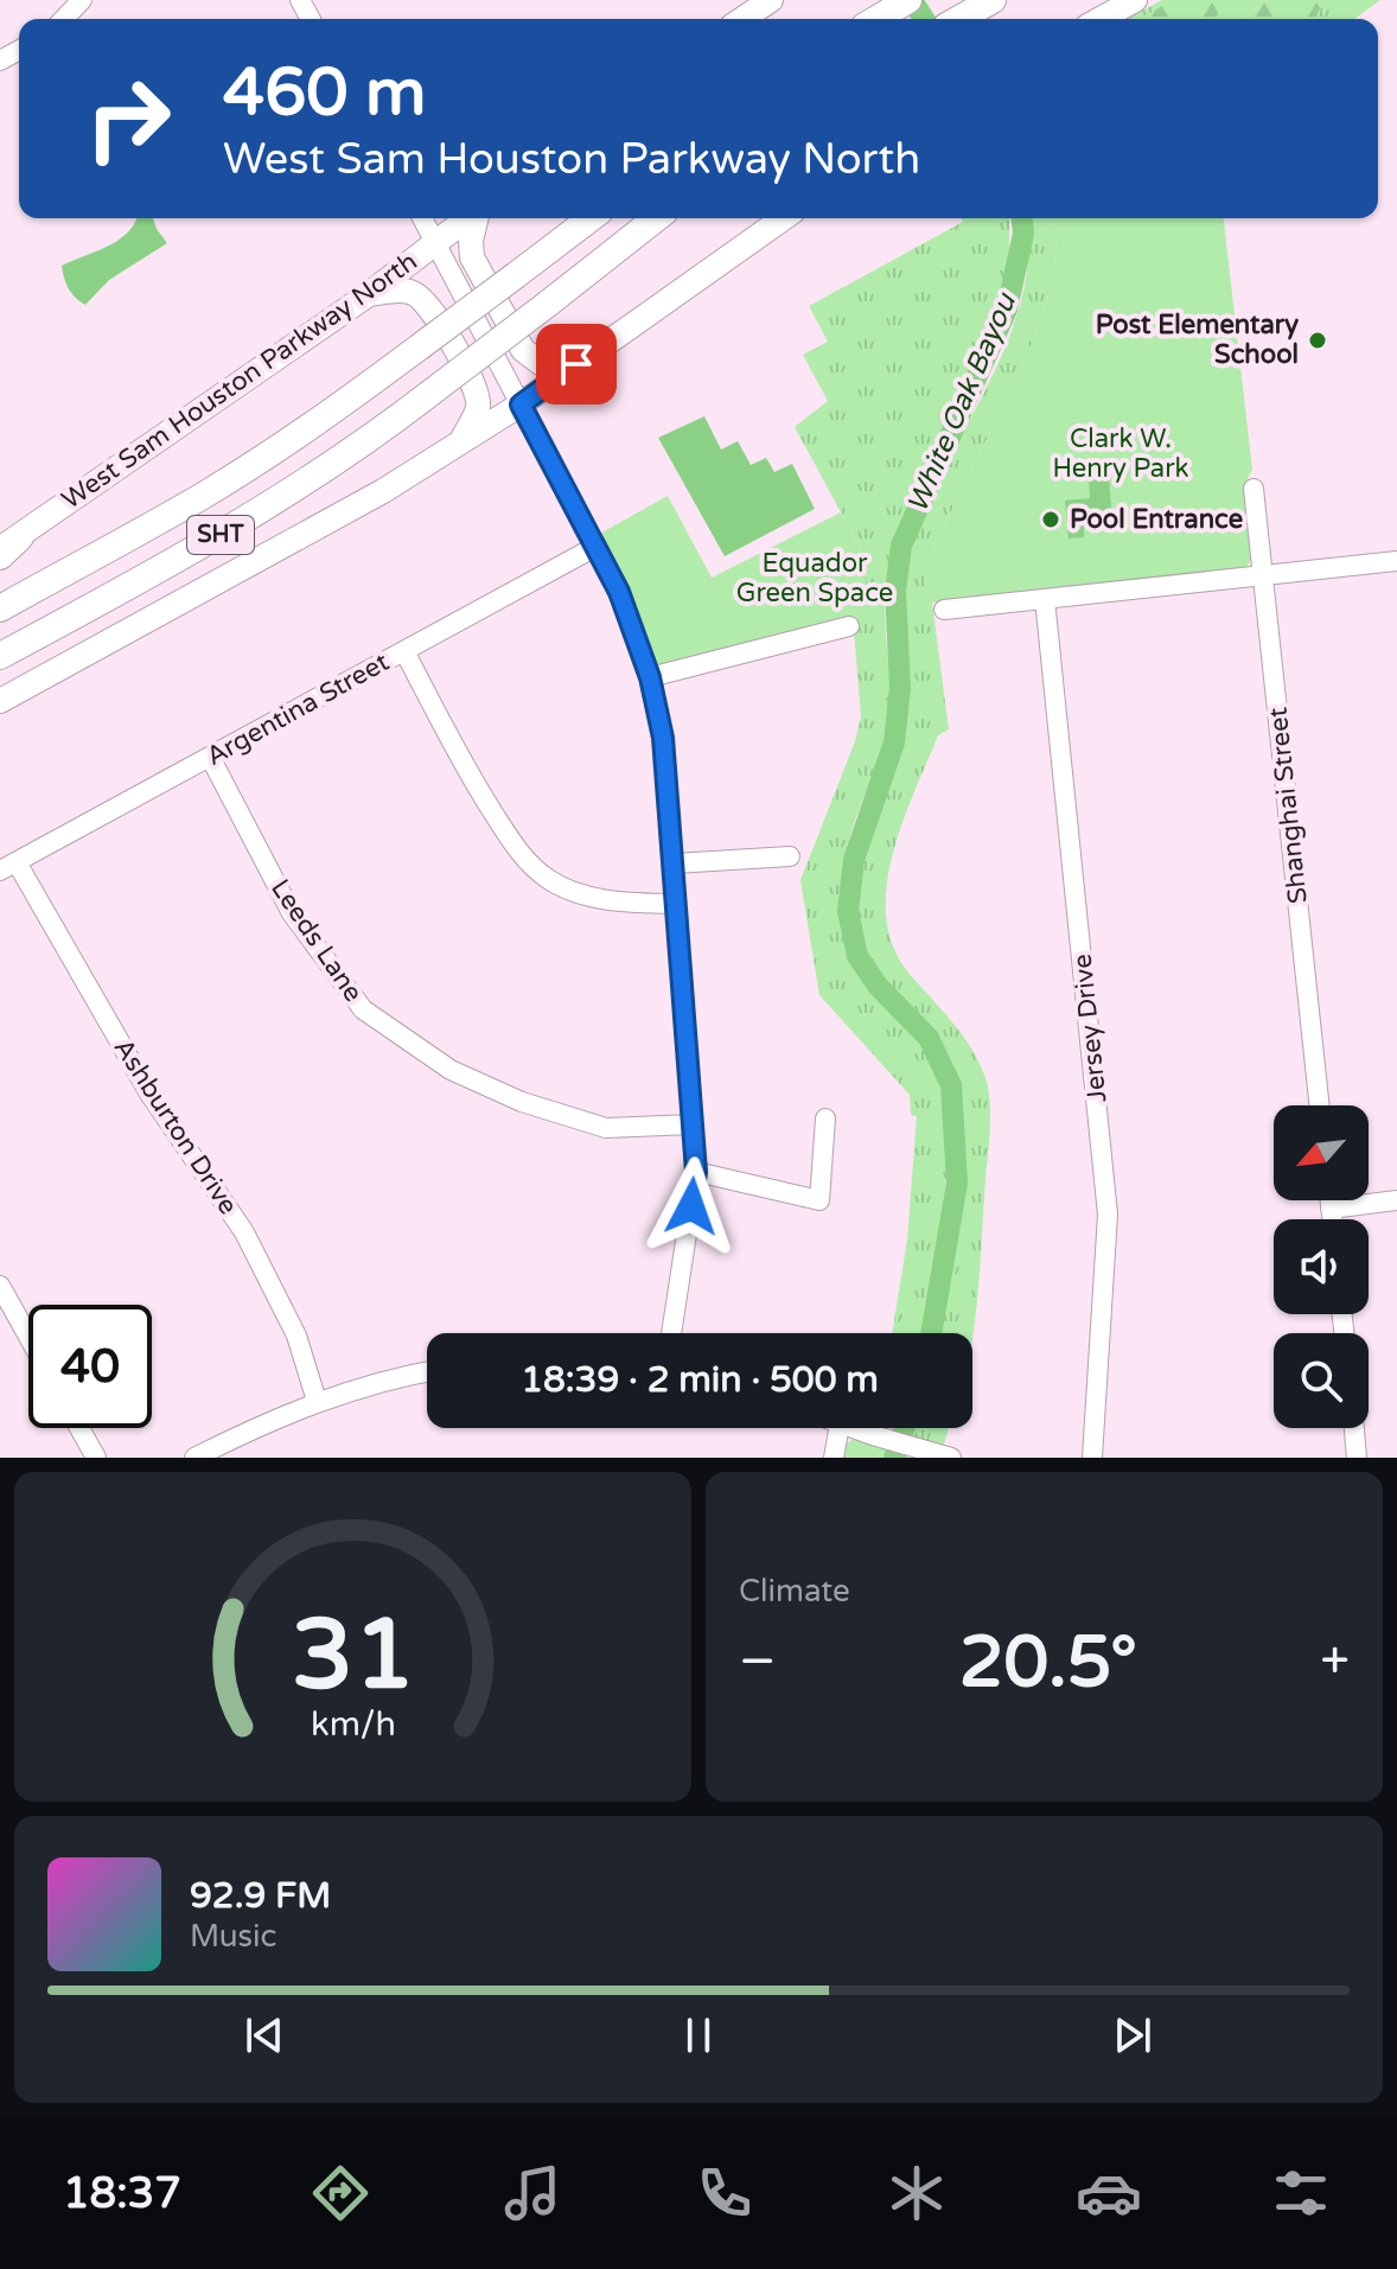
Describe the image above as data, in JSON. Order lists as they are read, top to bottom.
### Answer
{
  "streets": {
    "highway": ["SHT"],
    "main road": ["West Sam Houston Parkway North"],
    "street": [
      "Argentina Street",
      "Shanghai Street",
      "Leeds Lane",
      "Jersey Drive",
      "Ashburton Drive"
    ]
  },
  "crossings": [
    ["Argentina Street", "Leeds Lane"],
    ["Argentina Street", "Ashburton Drive"]
  ],
  "water": ["White Oak Bayou"],
  "parks": ["Clark W. Henry Park", "Equador Green Space"],
  "places": ["Post Elementary School", "Pool Entrance"],
  "north": "bottom left",
  "page": {
    "turn": ["460 m", "West Sam Houston Parkway North"],
    "limit": "40",
    "trip": "18:39 · 2 min · 500 m",
    "tile": "Climate",
    "heat": ["−", "20.5°", "+"],
    "song": ["92.9 FM", "Music"],
    "tabs": "18:37",
    "gauge": ["31", "km/h"]
  }
}
